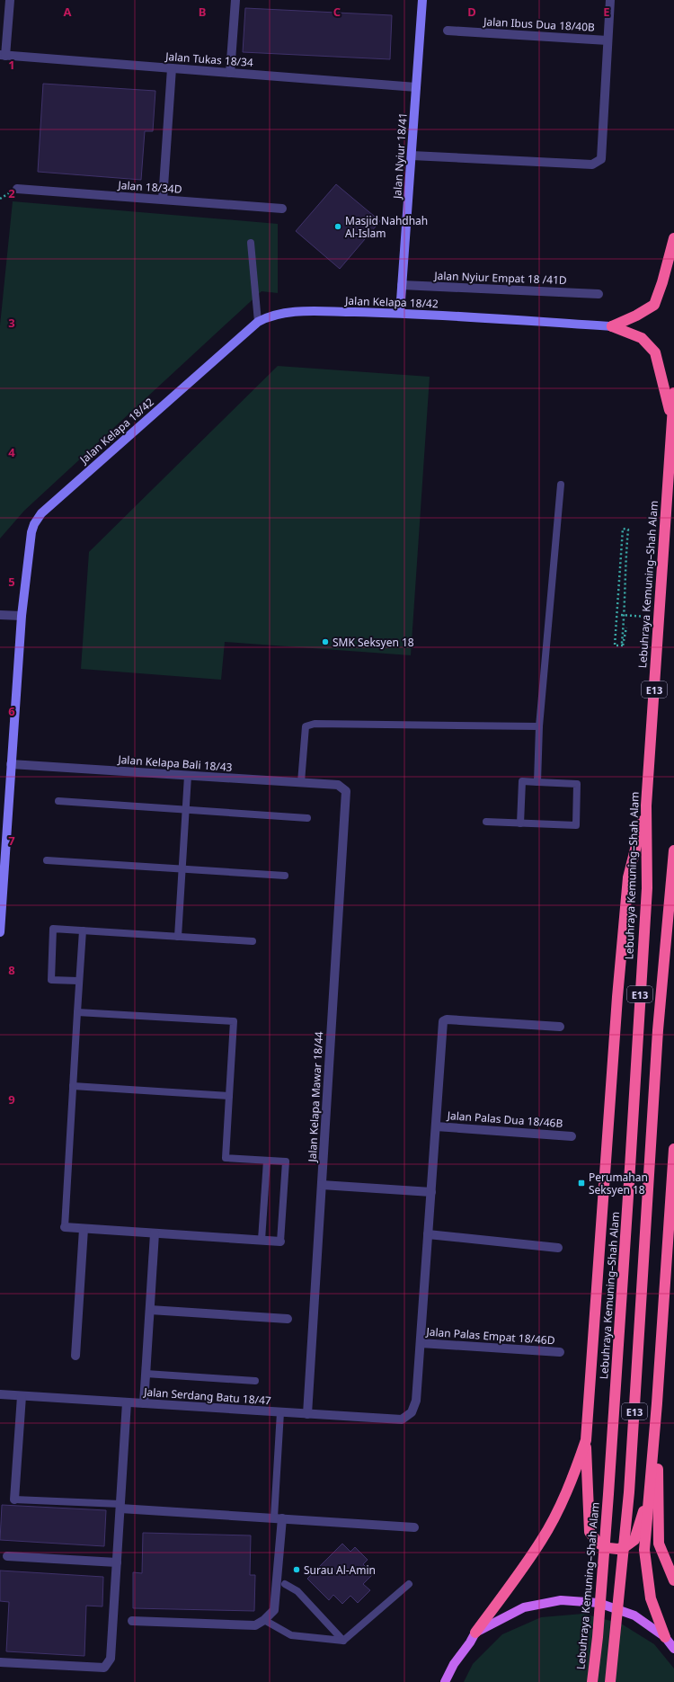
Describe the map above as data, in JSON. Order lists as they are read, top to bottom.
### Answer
{
  "streets": {
    "highway": ["Lebuhraya Kemuning–Shah Alam", "E13"],
    "street": [
      "Jalan Ibus Dua 18/40B",
      "Jalan Tukas 18/34",
      "Jalan Nyiur 18/41",
      "Jalan 18/34D",
      "Jalan Nyiur Empat 18 /41D",
      "Jalan Kelapa 18/42",
      "Jalan Kelapa Bali 18/43",
      "Jalan Kelapa Mawar 18/44",
      "Jalan Palas Dua 18/46B",
      "Jalan Palas Empat 18/46D",
      "Jalan Serdang Batu 18/47"
    ]
  },
  "crossings": [
    ["Jalan Tukas 18/34", "Jalan Nyiur 18/41"],
    ["Jalan Nyiur 18/41", "Jalan Nyiur Empat 18 /41D"],
    ["Jalan Nyiur 18/41", "Jalan Kelapa 18/42"],
    ["Jalan Kelapa 18/42", "Jalan Kelapa Bali 18/43"],
    ["Jalan Kelapa Bali 18/43", "Jalan Kelapa Mawar 18/44"],
    ["Jalan Kelapa Mawar 18/44", "Jalan Serdang Batu 18/47"],
    ["Jalan Palas Empat 18/46D", "Jalan Serdang Batu 18/47"]
  ],
  "places": {
    "other": ["Masjid Nahdhah Al-Islam", "SMK Seksyen 18", "Surau Al-Amin"],
    "transit": ["Perumahan Seksyen 18"]
  },
  "grid": {
    "columns": [
      "A",
      "B",
      "C",
      "D",
      "E"
    ],
    "rows": [
      "1",
      "2",
      "3",
      "4",
      "5",
      "6",
      "7",
      "8",
      "9"
    ]
  }
}
